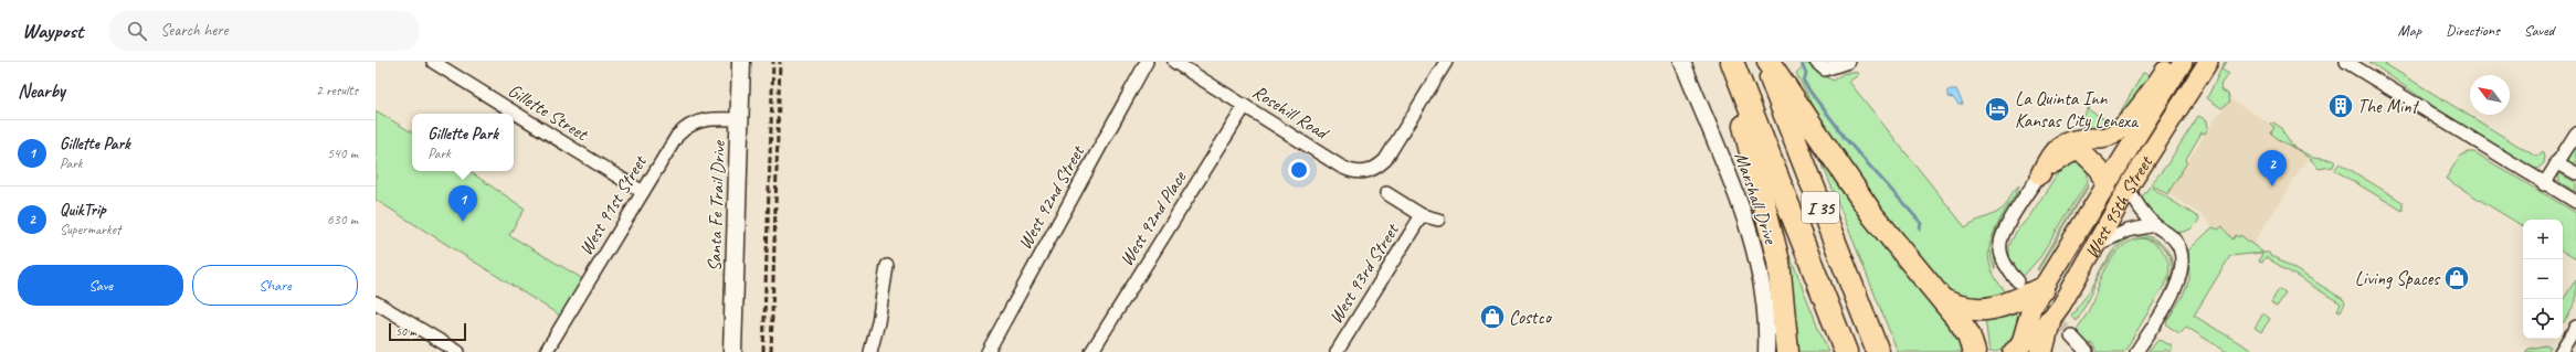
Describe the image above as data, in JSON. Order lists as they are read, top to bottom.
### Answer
{
  "streets": {
    "highway": ["I 35"],
    "main road": ["Santa Fe Trail Drive", "West 95th Street"],
    "street": [
      "Gillette Street",
      "Rosehill Road",
      "West 92nd Street",
      "Marshall Drive",
      "West 91st Street",
      "West 92nd Place",
      "West 93rd Street"
    ]
  },
  "crossings": [
    ["Gillette Street", "West 91st Street"],
    ["Rosehill Road", "West 92nd Place"],
    ["West 91st Street", "Santa Fe Trail Drive"]
  ],
  "places": {
    "building": ["The Mint"],
    "hotel": ["La Quinta Inn Kansas City Lenexa"],
    "shop": ["Living Spaces", "Costco"]
  },
  "scale_bar": "50 m",
  "north": "top left",
  "page": {
    "header": "Waypost",
    "search": "Search here",
    "nav": ["Map", "Directions", "Saved"],
    "heading": ["Nearby", "2 results"],
    "popup": ["Gillette Park", "Park"],
    "list": [
      {
        "mark": "1",
        "name": "Gillette Park",
        "note": "Park",
        "value": "540 m"
      },
      {
        "mark": "2",
        "name": "QuikTrip",
        "note": "Supermarket",
        "value": "630 m"
      }
    ],
    "pins": ["2", "1"],
    "map_buttons": ["+", "−"],
    "buttons": ["Save", "Share"],
    "scale": "50 m"
  }
}
